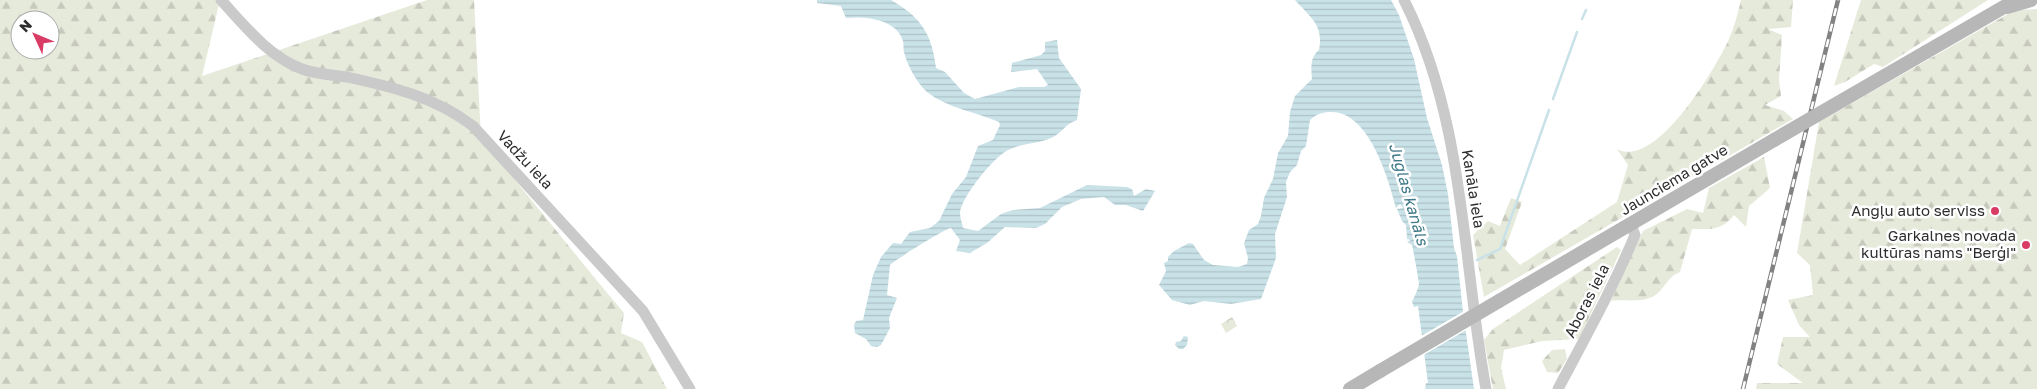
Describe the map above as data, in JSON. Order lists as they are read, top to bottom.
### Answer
{
  "streets": {
    "main road": ["Jaunciema gatve"],
    "street": ["Vadžu iela", "Kanāla iela", "Aboras iela"]
  },
  "crossings": [
    ["Jaunciema gatve", "Aboras iela"]
  ],
  "water": ["Juglas kanāls"],
  "places": ["Angļu auto serviss", "Garkalnes novada kultūras nams \"Berģi\""],
  "north": "top left"
}
